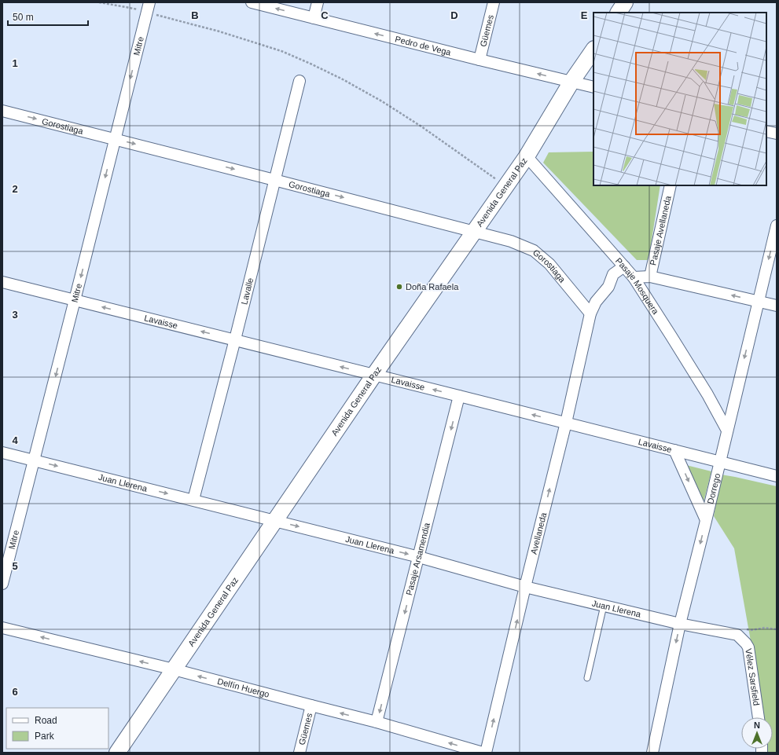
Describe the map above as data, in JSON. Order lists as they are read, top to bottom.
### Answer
{
  "streets": {
    "main road": ["Avenida General Paz"],
    "street": [
      "Güemes",
      "Pedro de Vega",
      "Mitre",
      "Gorostiaga",
      "Pasaje Avellaneda",
      "Pasaje Mosquera",
      "Lavalle",
      "Lavaisse",
      "Juan Llerena",
      "Dorrego",
      "Avellaneda",
      "Pasaje Arsamendia",
      "Vélez Sarsfield",
      "Delfín Huergo"
    ]
  },
  "crossings": [
    ["Güemes", "Pedro de Vega"],
    ["Güemes", "Delfín Huergo"],
    ["Pedro de Vega", "Avenida General Paz"],
    ["Mitre", "Gorostiaga"],
    ["Mitre", "Lavaisse"],
    ["Mitre", "Juan Llerena"],
    ["Gorostiaga", "Avenida General Paz"],
    ["Gorostiaga", "Lavalle"],
    ["Gorostiaga", "Avellaneda"],
    ["Avenida General Paz", "Pasaje Mosquera"],
    ["Avenida General Paz", "Lavaisse"],
    ["Avenida General Paz", "Juan Llerena"],
    ["Avenida General Paz", "Delfín Huergo"],
    ["Pasaje Mosquera", "Dorrego"],
    ["Pasaje Mosquera", "Avellaneda"],
    ["Lavalle", "Lavaisse"],
    ["Lavalle", "Juan Llerena"],
    ["Lavaisse", "Dorrego"],
    ["Lavaisse", "Avellaneda"],
    ["Lavaisse", "Pasaje Arsamendia"],
    ["Juan Llerena", "Dorrego"],
    ["Juan Llerena", "Avellaneda"],
    ["Juan Llerena", "Pasaje Arsamendia"],
    ["Juan Llerena", "Vélez Sarsfield"],
    ["Pasaje Arsamendia", "Delfín Huergo"]
  ],
  "one_way": [
    "Pedro de Vega",
    "Mitre",
    "Gorostiaga",
    "Lavaisse",
    "Juan Llerena",
    "Dorrego",
    "Avellaneda",
    "Pasaje Arsamendia",
    "Delfín Huergo"
  ],
  "places": ["Doña Rafaela"],
  "legend": ["Road", "Park"],
  "scale_bar": "50 m",
  "north": "top",
  "grid": {
    "columns": [
      "B",
      "C",
      "D",
      "E"
    ],
    "rows": [
      "1",
      "2",
      "3",
      "4",
      "5",
      "6"
    ]
  }
}
